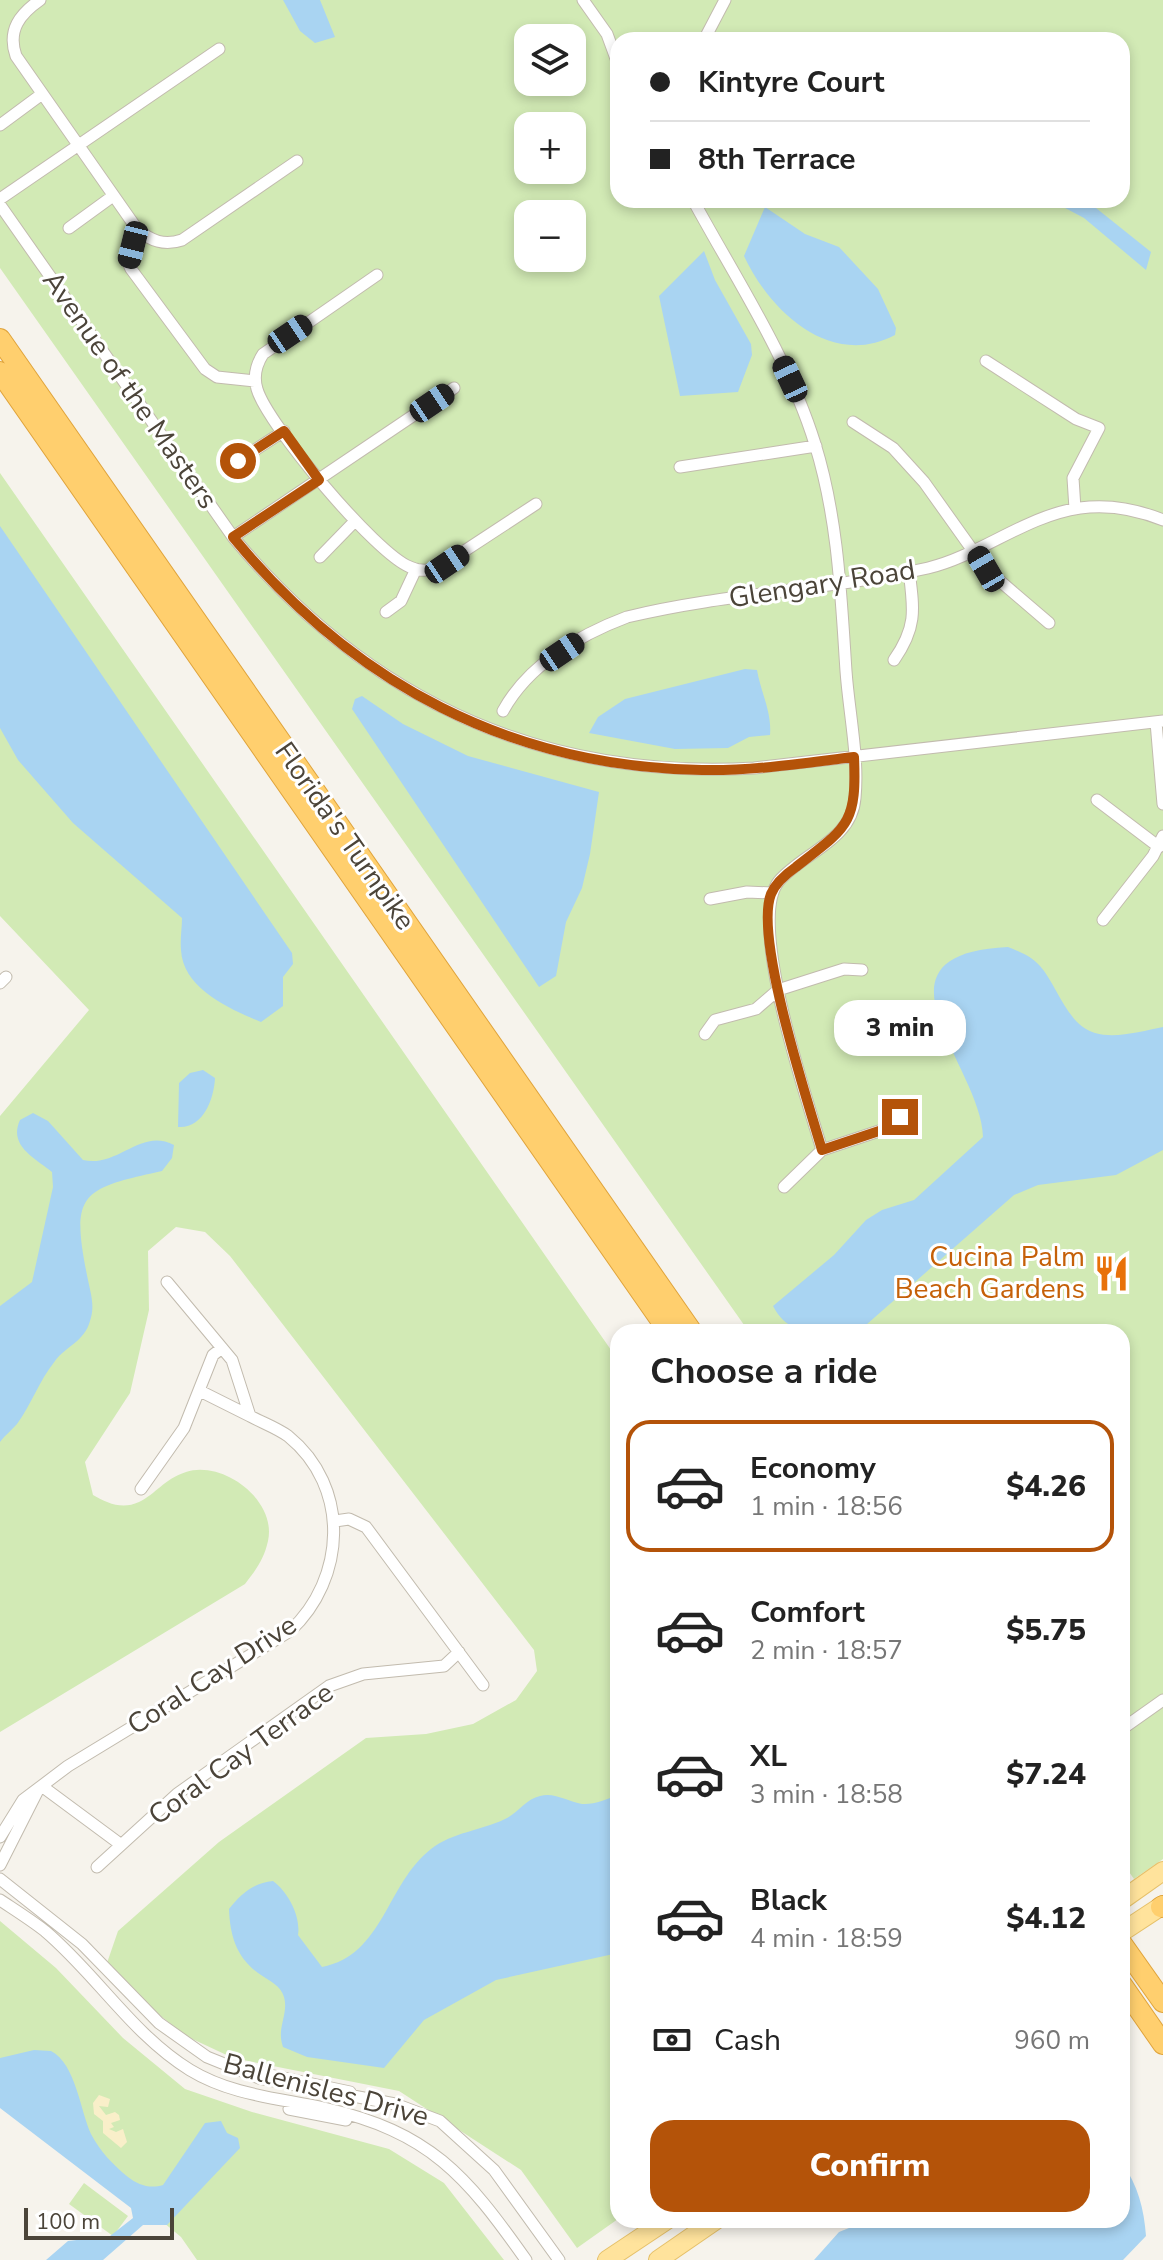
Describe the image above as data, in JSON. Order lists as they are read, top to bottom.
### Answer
{
  "streets": {
    "highway": ["Florida's Turnpike"],
    "street": [
      "Avenue of the Masters",
      "Glengary Road",
      "Coral Cay Drive",
      "Coral Cay Terrace",
      "Ballenisles Drive"
    ]
  },
  "crossings": [
    ["Coral Cay Drive", "Coral Cay Terrace"]
  ],
  "places": {
    "restaurant": ["Cucina Palm Beach Gardens"]
  },
  "scale_bar": "100 m",
  "page": {
    "map_buttons": ["+", "−"],
    "banner": ["Kintyre Court", "8th Terrace"],
    "bubble": "3 min",
    "heading": "Choose a ride",
    "list": [
      {
        "name": "Economy",
        "note": "1 min · 18:56",
        "value": "$4.26"
      },
      {
        "name": "Comfort",
        "note": "2 min · 18:57",
        "value": "$5.75"
      },
      {
        "name": "XL",
        "note": "3 min · 18:58",
        "value": "$7.24"
      },
      {
        "name": "Black",
        "note": "4 min · 18:59",
        "value": "$4.12"
      }
    ],
    "pay": ["Cash", "960 m"],
    "buttons": "Confirm",
    "scale": "100 m"
  }
}
